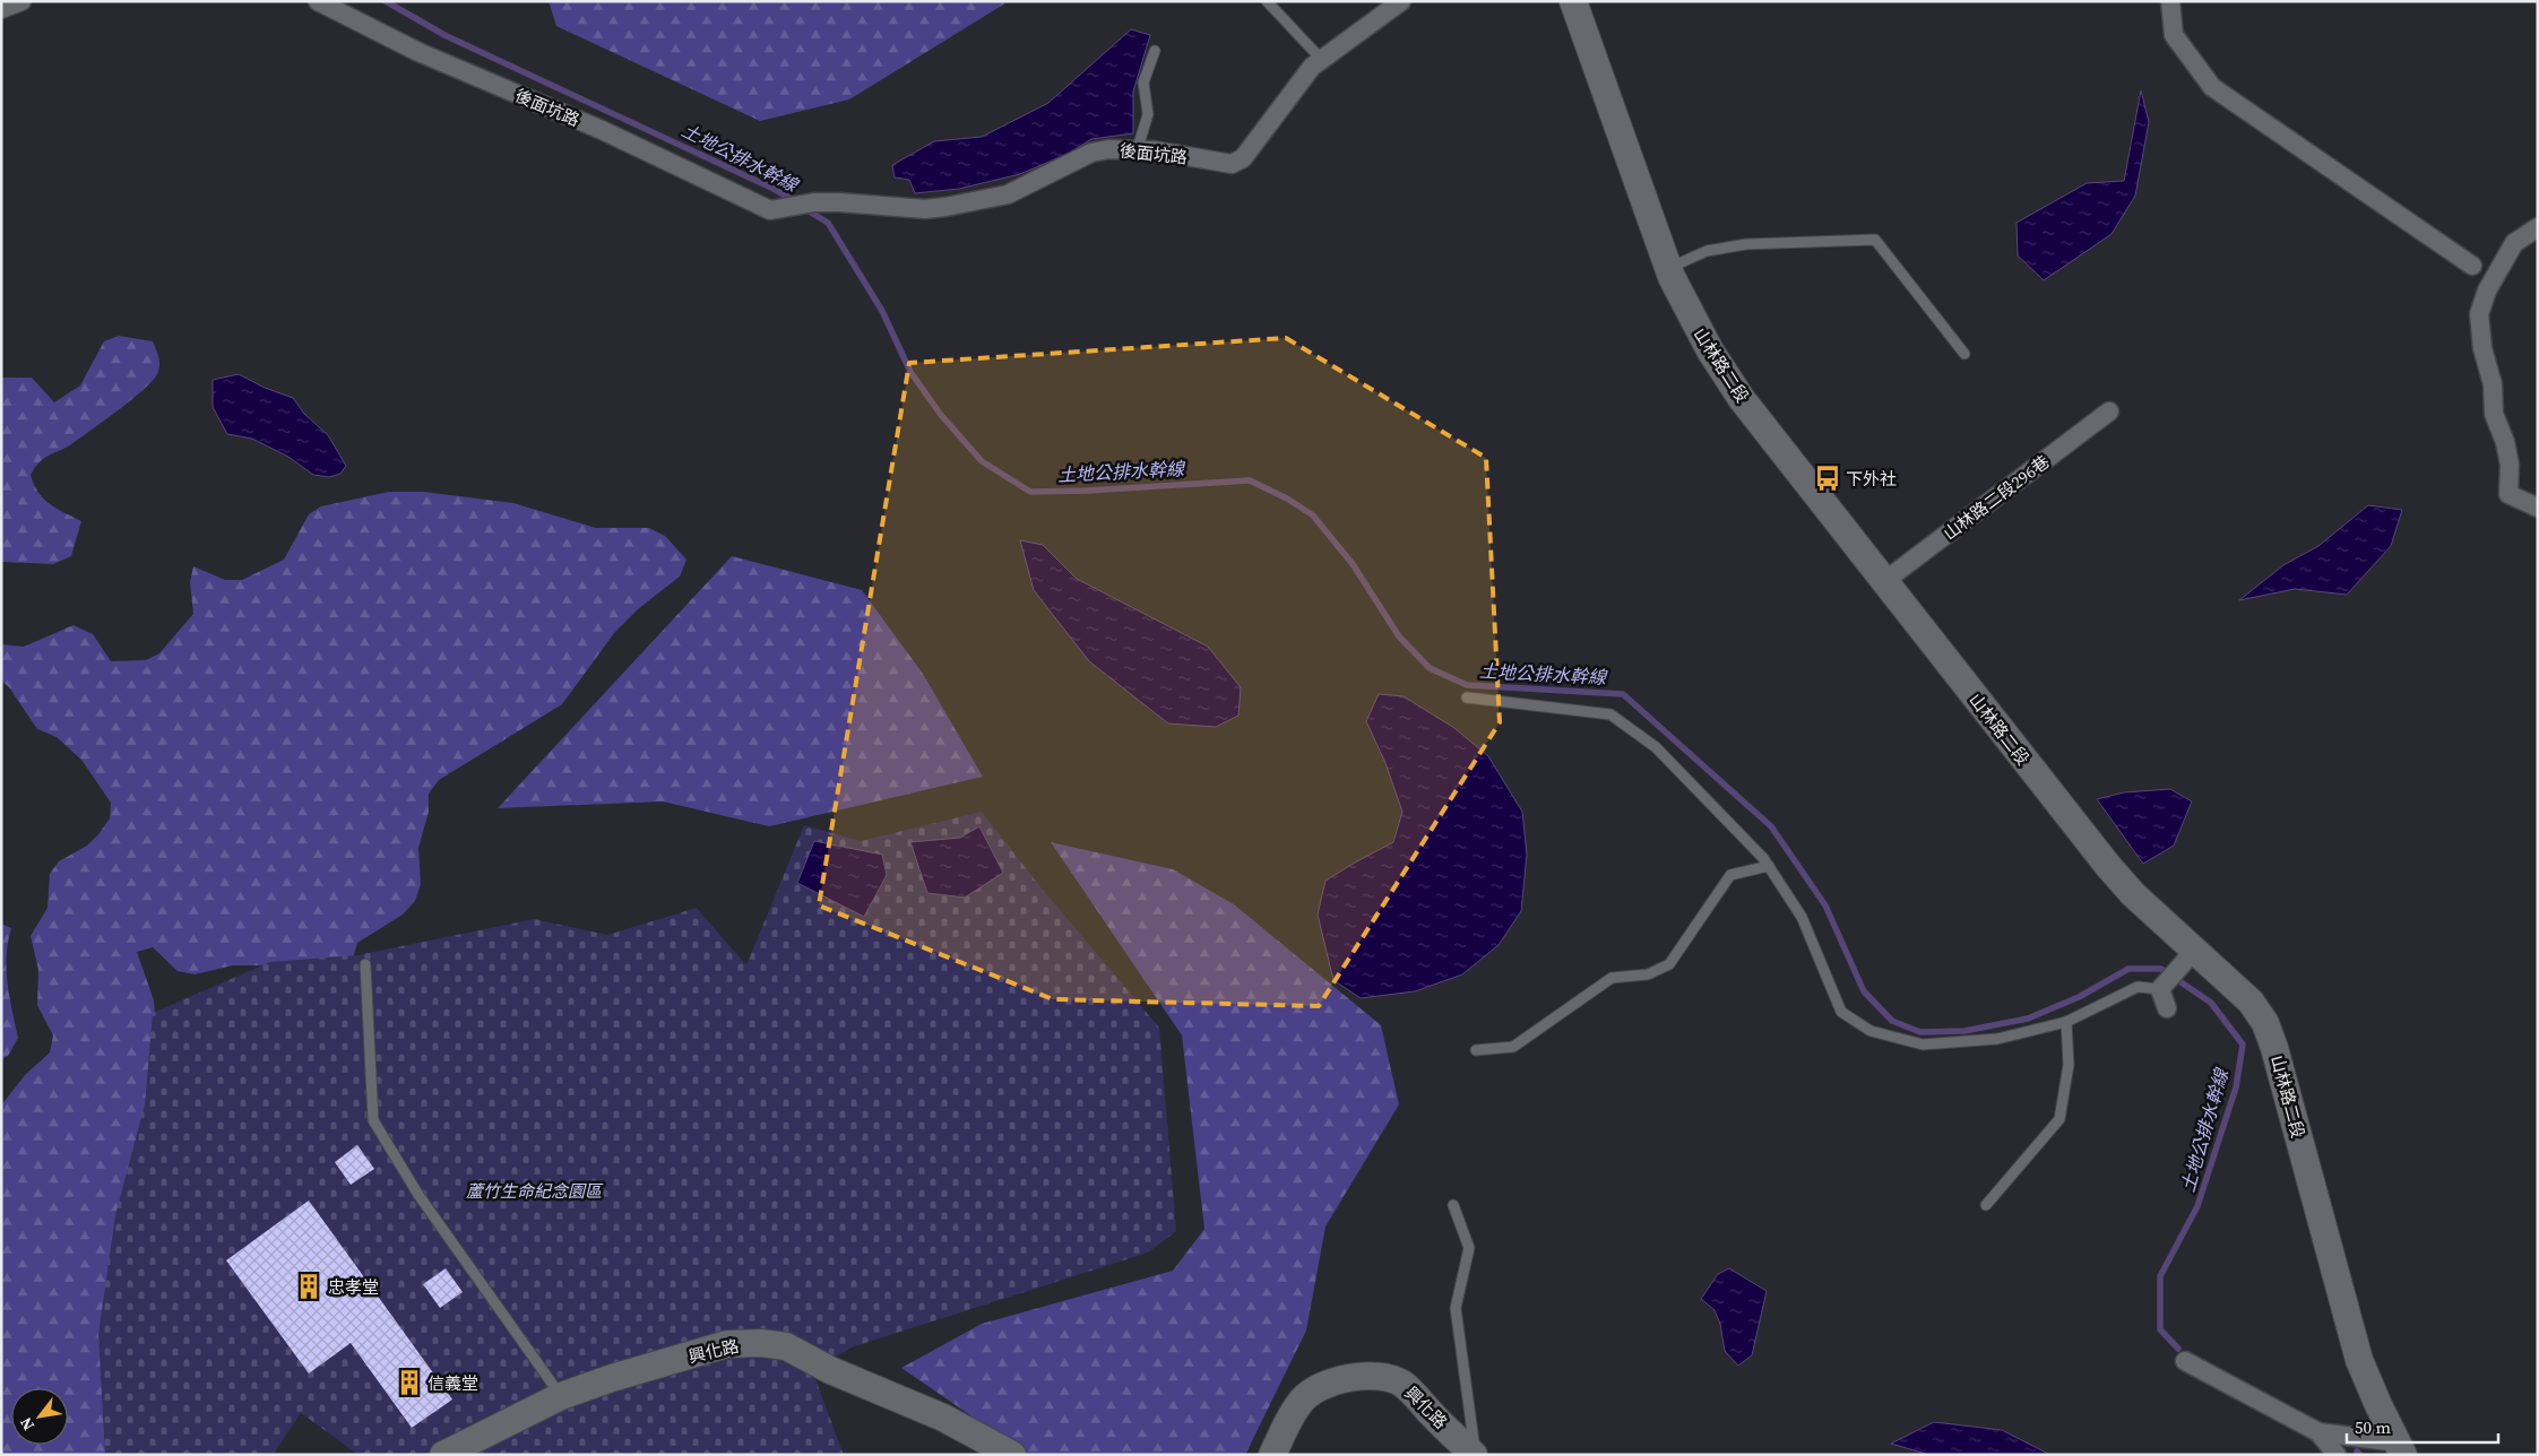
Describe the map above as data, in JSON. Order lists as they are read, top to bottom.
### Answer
{
  "streets": {
    "main road": ["山林路二段", "興化路"],
    "street": ["後面坑路", "山林路二段296巷"]
  },
  "crossings": [
    ["山林路二段", "山林路二段296巷"]
  ],
  "water": ["土地公排水幹線"],
  "parks": ["蘆竹生命紀念園區"],
  "places": {
    "bus stop": ["下外社"],
    "building": ["忠孝堂", "信義堂"]
  },
  "scale_bar": "50 m",
  "north": "bottom left"
}
